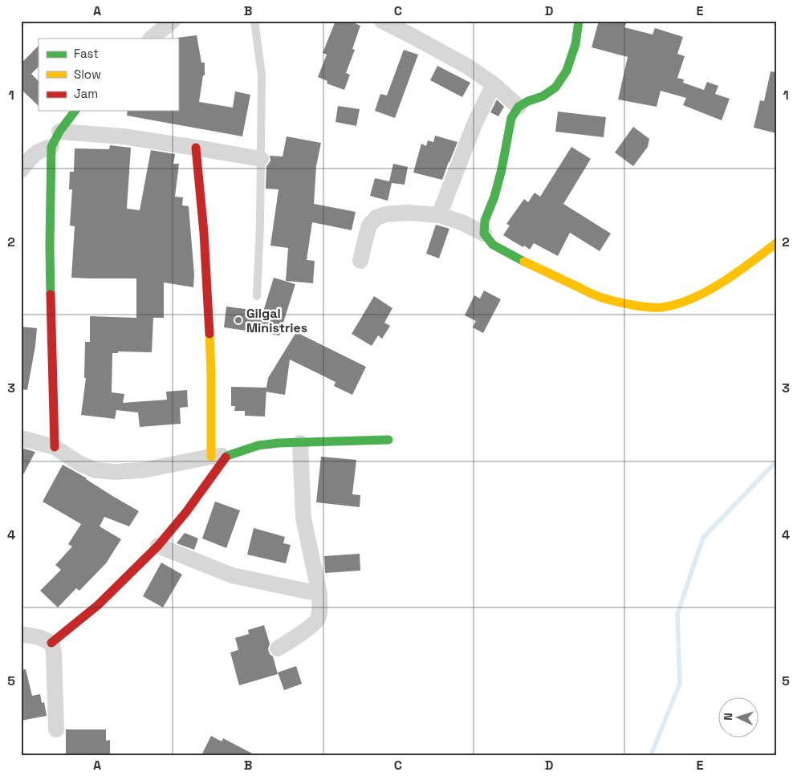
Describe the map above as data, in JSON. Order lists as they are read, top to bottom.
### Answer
{
  "places": ["Gilgal Ministries"],
  "legend": ["Fast", "Slow", "Jam"],
  "north": "left",
  "grid": {
    "columns": [
      "A",
      "B",
      "C",
      "D",
      "E"
    ],
    "rows": [
      "1",
      "2",
      "3",
      "4",
      "5"
    ]
  }
}
